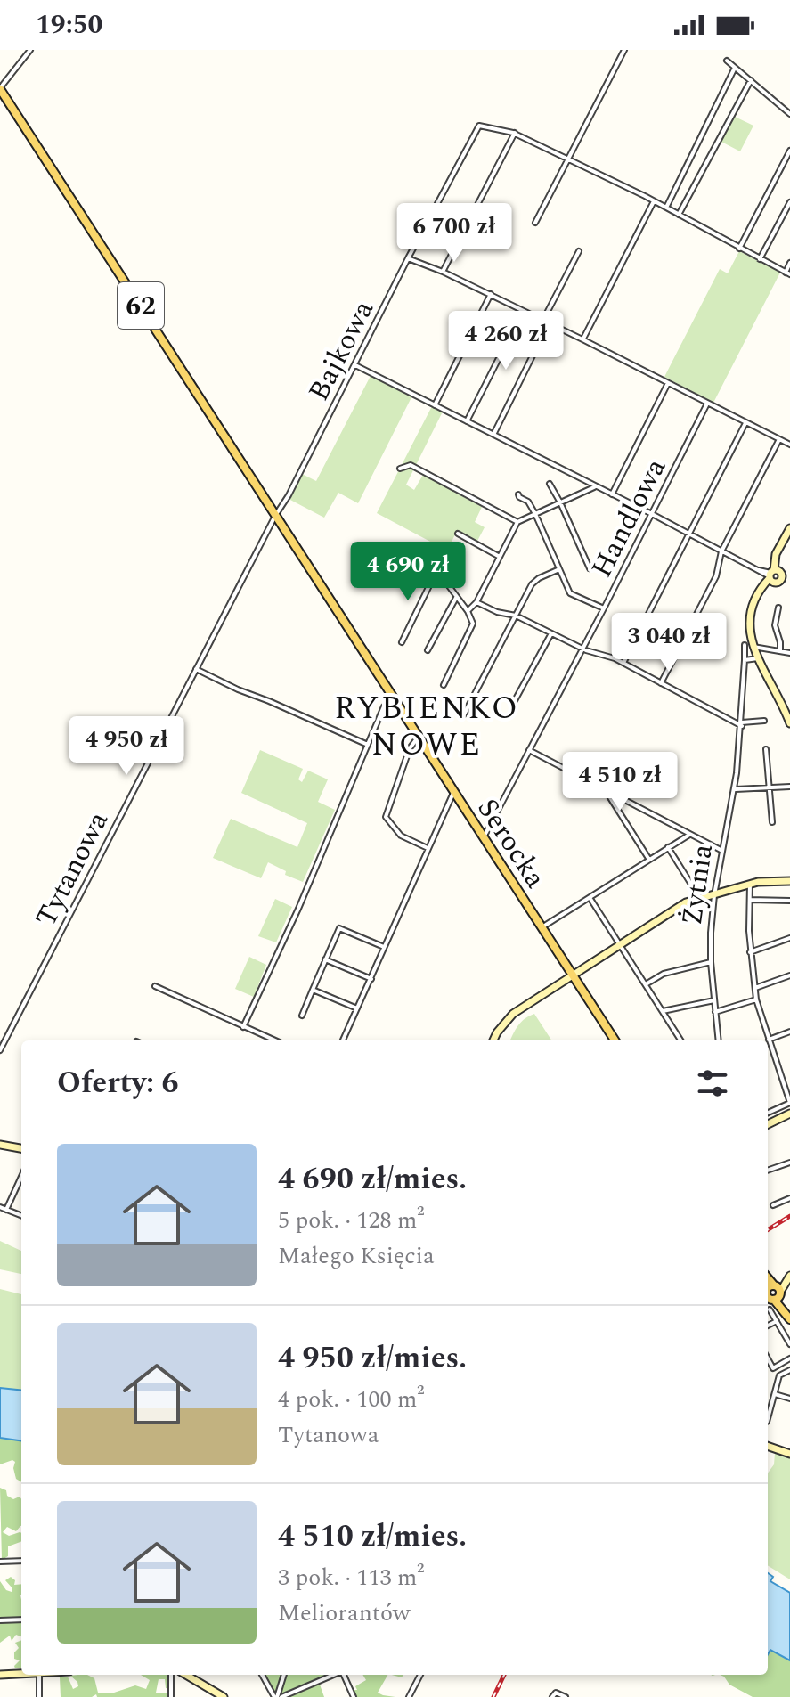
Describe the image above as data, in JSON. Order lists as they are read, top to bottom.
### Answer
{
  "streets": {
    "main road": ["62", "Serocka"],
    "street": [
      "Bajkowa",
      "Handlowa",
      "Tytanowa",
      "Żytnia"
    ]
  },
  "crossings": [
    ["62", "Bajkowa"],
    ["62", "Serocka"],
    ["62", "Tytanowa"],
    ["Bajkowa", "Serocka"],
    ["Bajkowa", "Tytanowa"],
    ["Handlowa", "Serocka"],
    ["Serocka", "Tytanowa"]
  ],
  "districts": ["RYBIENKO NOWE"],
  "page": {
    "status": "19:50",
    "price": [
      "6 700 zł",
      "4 260 zł",
      "4 690 zł",
      "3 040 zł",
      "4 950 zł",
      "4 510 zł"
    ],
    "heading": "Oferty: 6",
    "list": [
      {
        "name": "4 690 zł/mies.",
        "note": "5 pok. · 128 m² · Małego Księcia"
      },
      {
        "name": "4 950 zł/mies.",
        "note": "4 pok. · 100 m² · Tytanowa"
      },
      {
        "name": "4 510 zł/mies.",
        "note": "3 pok. · 113 m² · Meliorantów"
      }
    ]
  }
}
